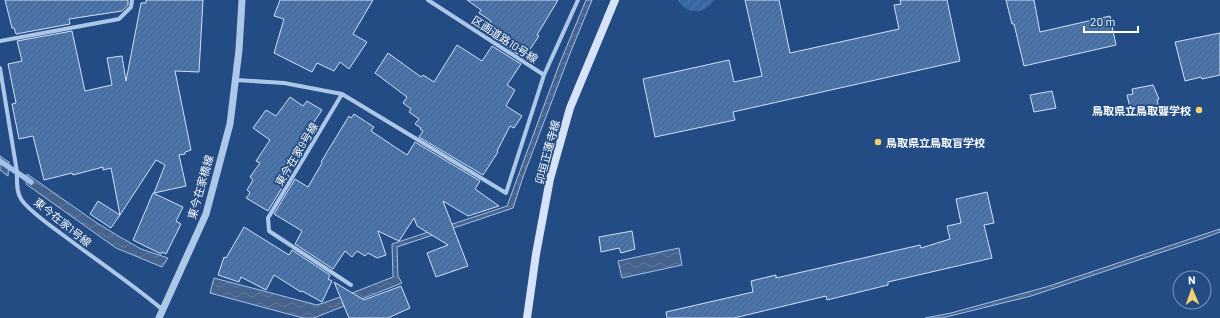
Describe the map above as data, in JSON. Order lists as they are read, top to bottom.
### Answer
{
  "streets": {
    "main road": ["卯垣正蓮寺線"],
    "street": [
      "区画道路10号線",
      "東今在家9号線",
      "東今在家橋線",
      "東今在家1号線"
    ]
  },
  "crossings": [
    ["東今在家橋線", "東今在家1号線"]
  ],
  "places": ["鳥取県立鳥取聾学校", "鳥取県立鳥取盲学校"],
  "scale_bar": "20 m",
  "north": "top"
}
